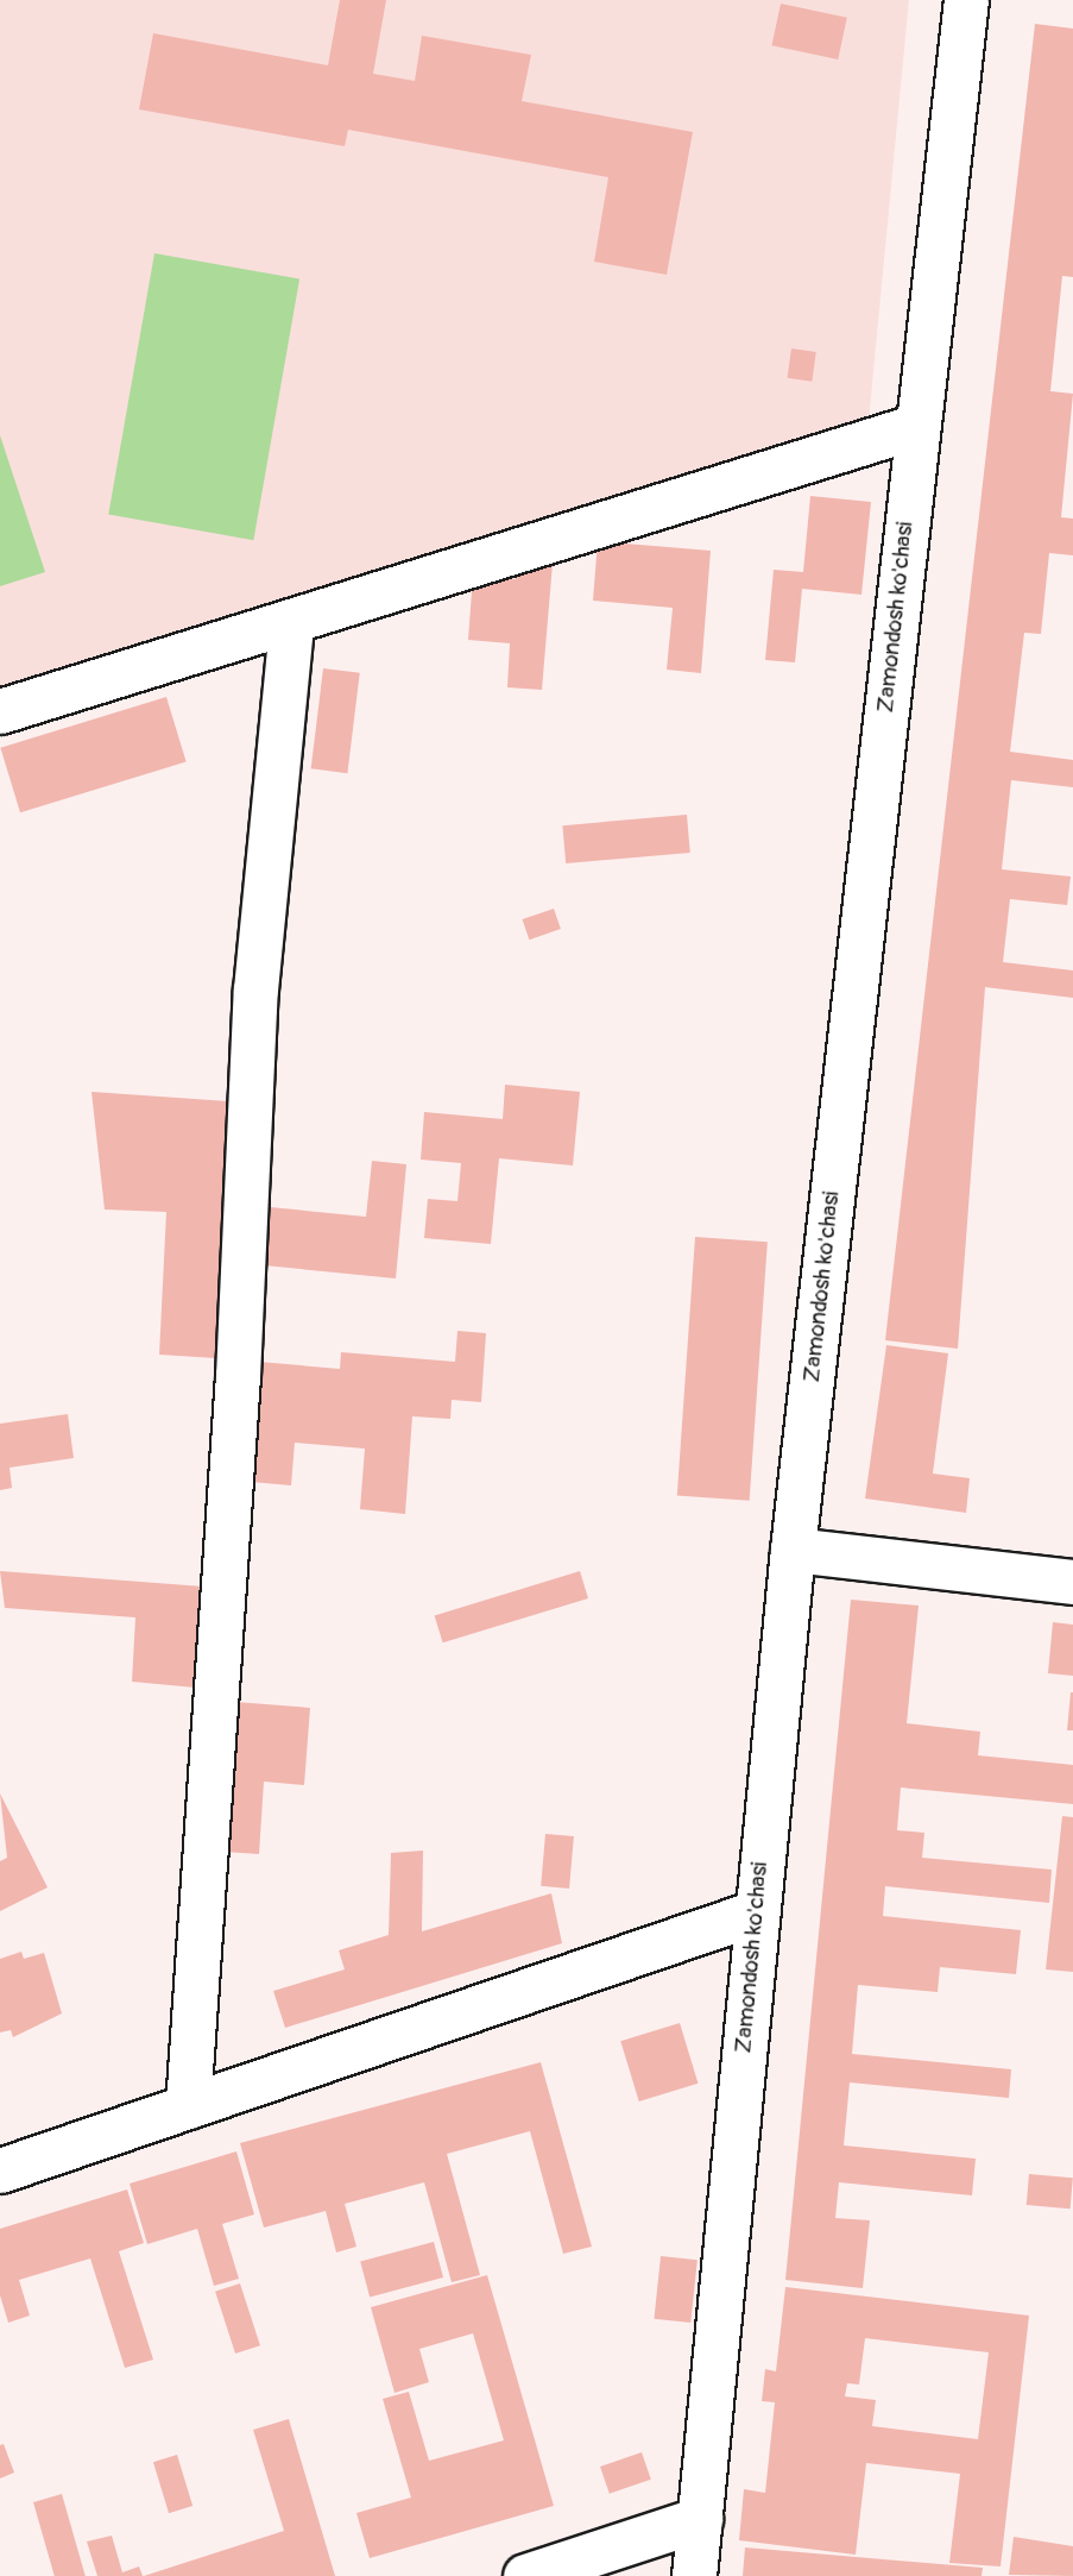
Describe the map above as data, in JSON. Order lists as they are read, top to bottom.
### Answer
{
  "streets": {
    "street": ["Zamondosh ko'chasi"]
  }
}
